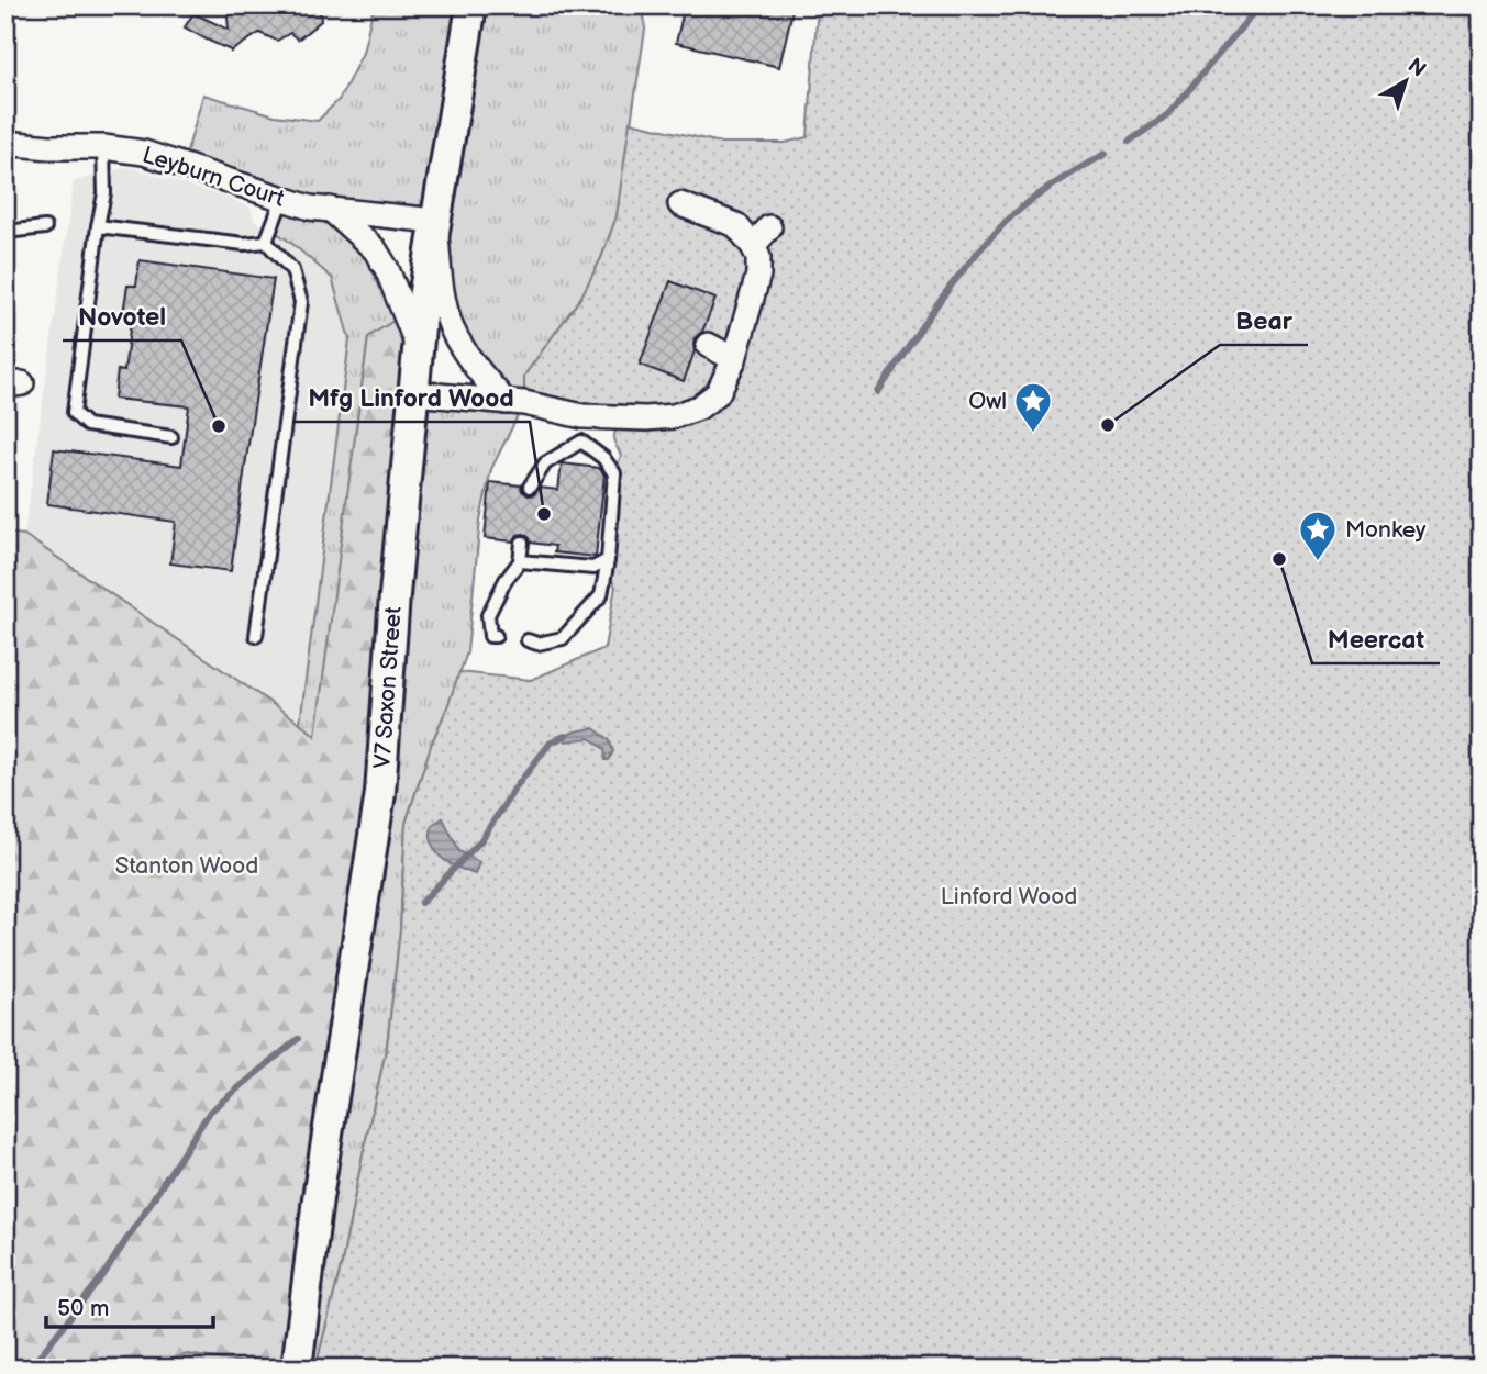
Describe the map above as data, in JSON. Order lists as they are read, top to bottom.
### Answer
{
  "streets": {
    "street": ["Leyburn Court", "V7 Saxon Street"]
  },
  "crossings": [
    ["Leyburn Court", "V7 Saxon Street"]
  ],
  "parks": ["Stanton Wood", "Linford Wood"],
  "places": {
    "other": [
      "Bear",
      "Novotel",
      "Mfg Linford Wood",
      "Meercat"
    ],
    "place": ["Owl", "Monkey"]
  },
  "scale_bar": "50 m",
  "north": "top right"
}
